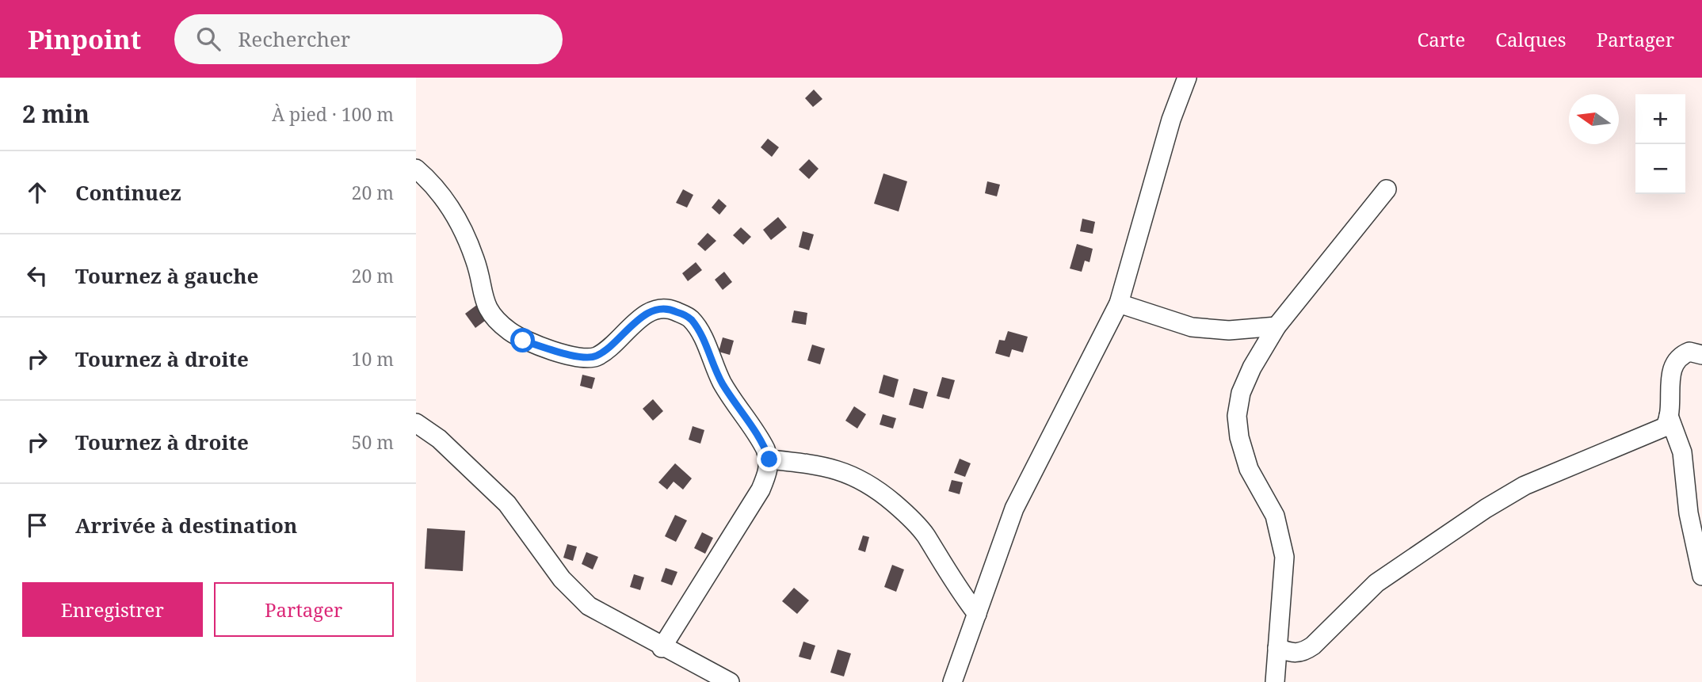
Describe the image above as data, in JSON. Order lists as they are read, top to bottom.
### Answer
{
  "north": "left",
  "page": {
    "header": "Pinpoint",
    "search": "Rechercher",
    "nav": ["Carte", "Calques", "Partager"],
    "heading": ["2 min", "À pied · 100 m"],
    "map_buttons": ["+", "−"],
    "list": [
      ["Continuez", "20 m"],
      ["Tournez à gauche", "20 m"],
      ["Tournez à droite", "10 m"],
      ["Tournez à droite", "50 m"],
      "Arrivée à destination"
    ],
    "buttons": ["Enregistrer", "Partager"]
  }
}
